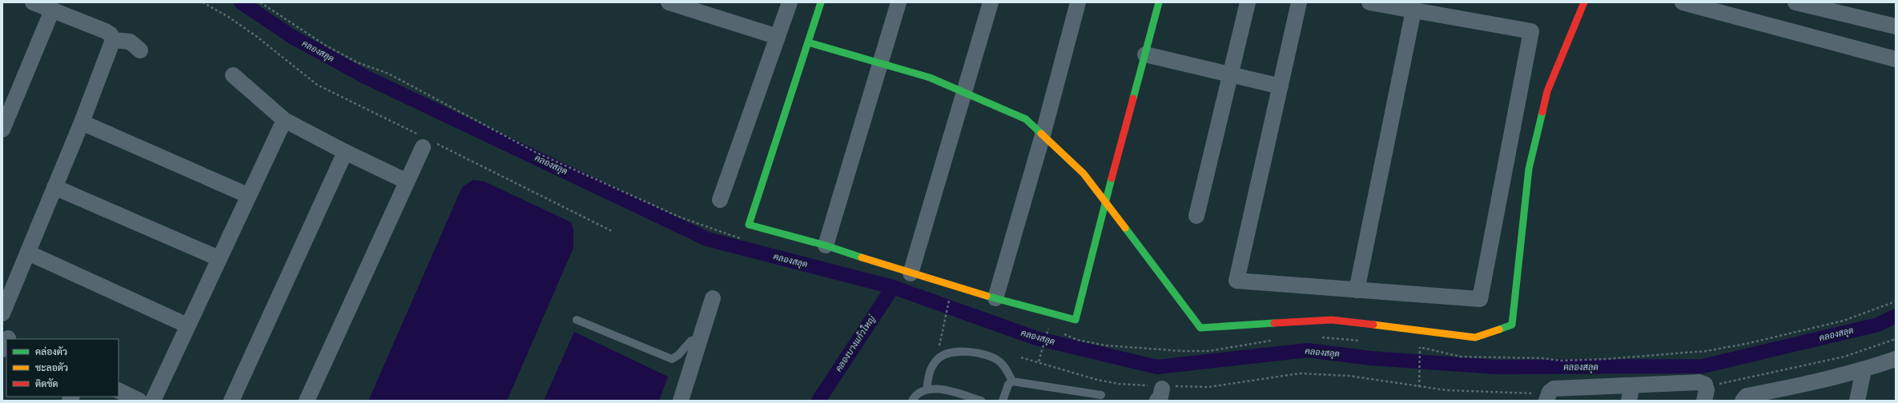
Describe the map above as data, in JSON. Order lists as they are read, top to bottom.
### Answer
{
  "water": ["คลองสลุด", "คลองบางแก้วใหญ่"],
  "legend": ["คล่องตัว", "ชะลอตัว", "ติดขัด"]
}
